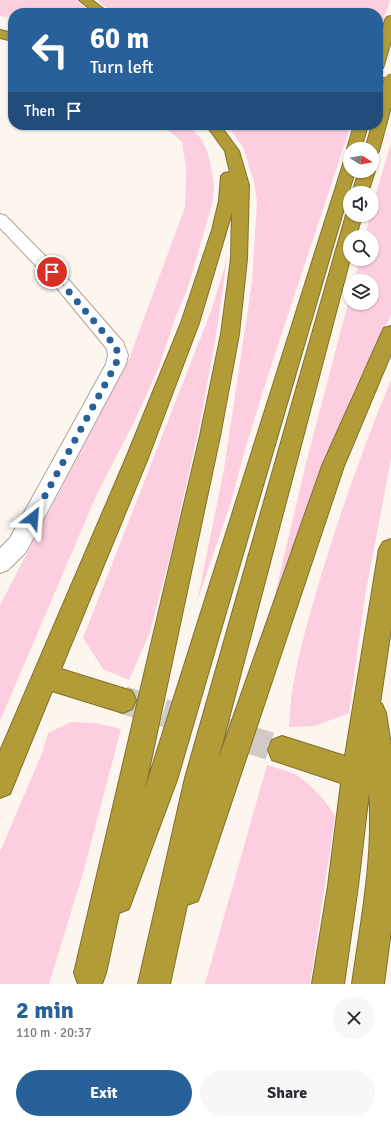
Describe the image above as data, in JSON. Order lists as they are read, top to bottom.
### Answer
{
  "north": "right",
  "page": {
    "turn": ["60 m", "Turn left"],
    "then": "Then",
    "heading": ["2 min", "110 m · 20:37"],
    "buttons": ["Exit", "Share"]
  }
}
